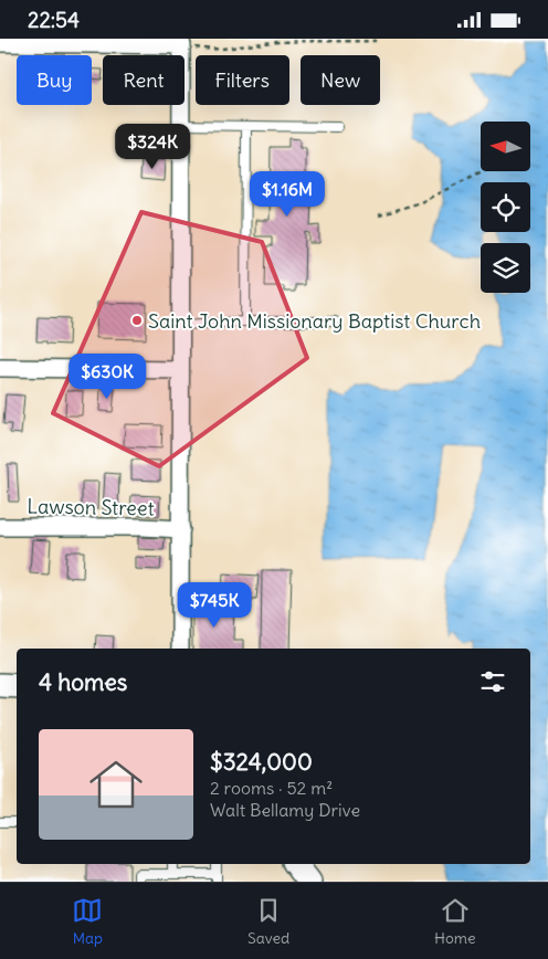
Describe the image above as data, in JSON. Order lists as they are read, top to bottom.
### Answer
{
  "streets": {
    "street": ["Lawson Street"]
  },
  "places": ["Saint John Missionary Baptist Church"],
  "north": "left",
  "page": {
    "status": "22:54",
    "chip": [
      "Buy",
      "Rent",
      "Filters",
      "New"
    ],
    "price": [
      "$324K",
      "$1.16M",
      "$630K",
      "$745K"
    ],
    "heading": "4 homes",
    "list": [
      {
        "name": "$324,000",
        "note": "2 rooms · 52 m² · Walt Bellamy Drive"
      }
    ],
    "tabs": ["Map", "Saved", "Home"]
  }
}
